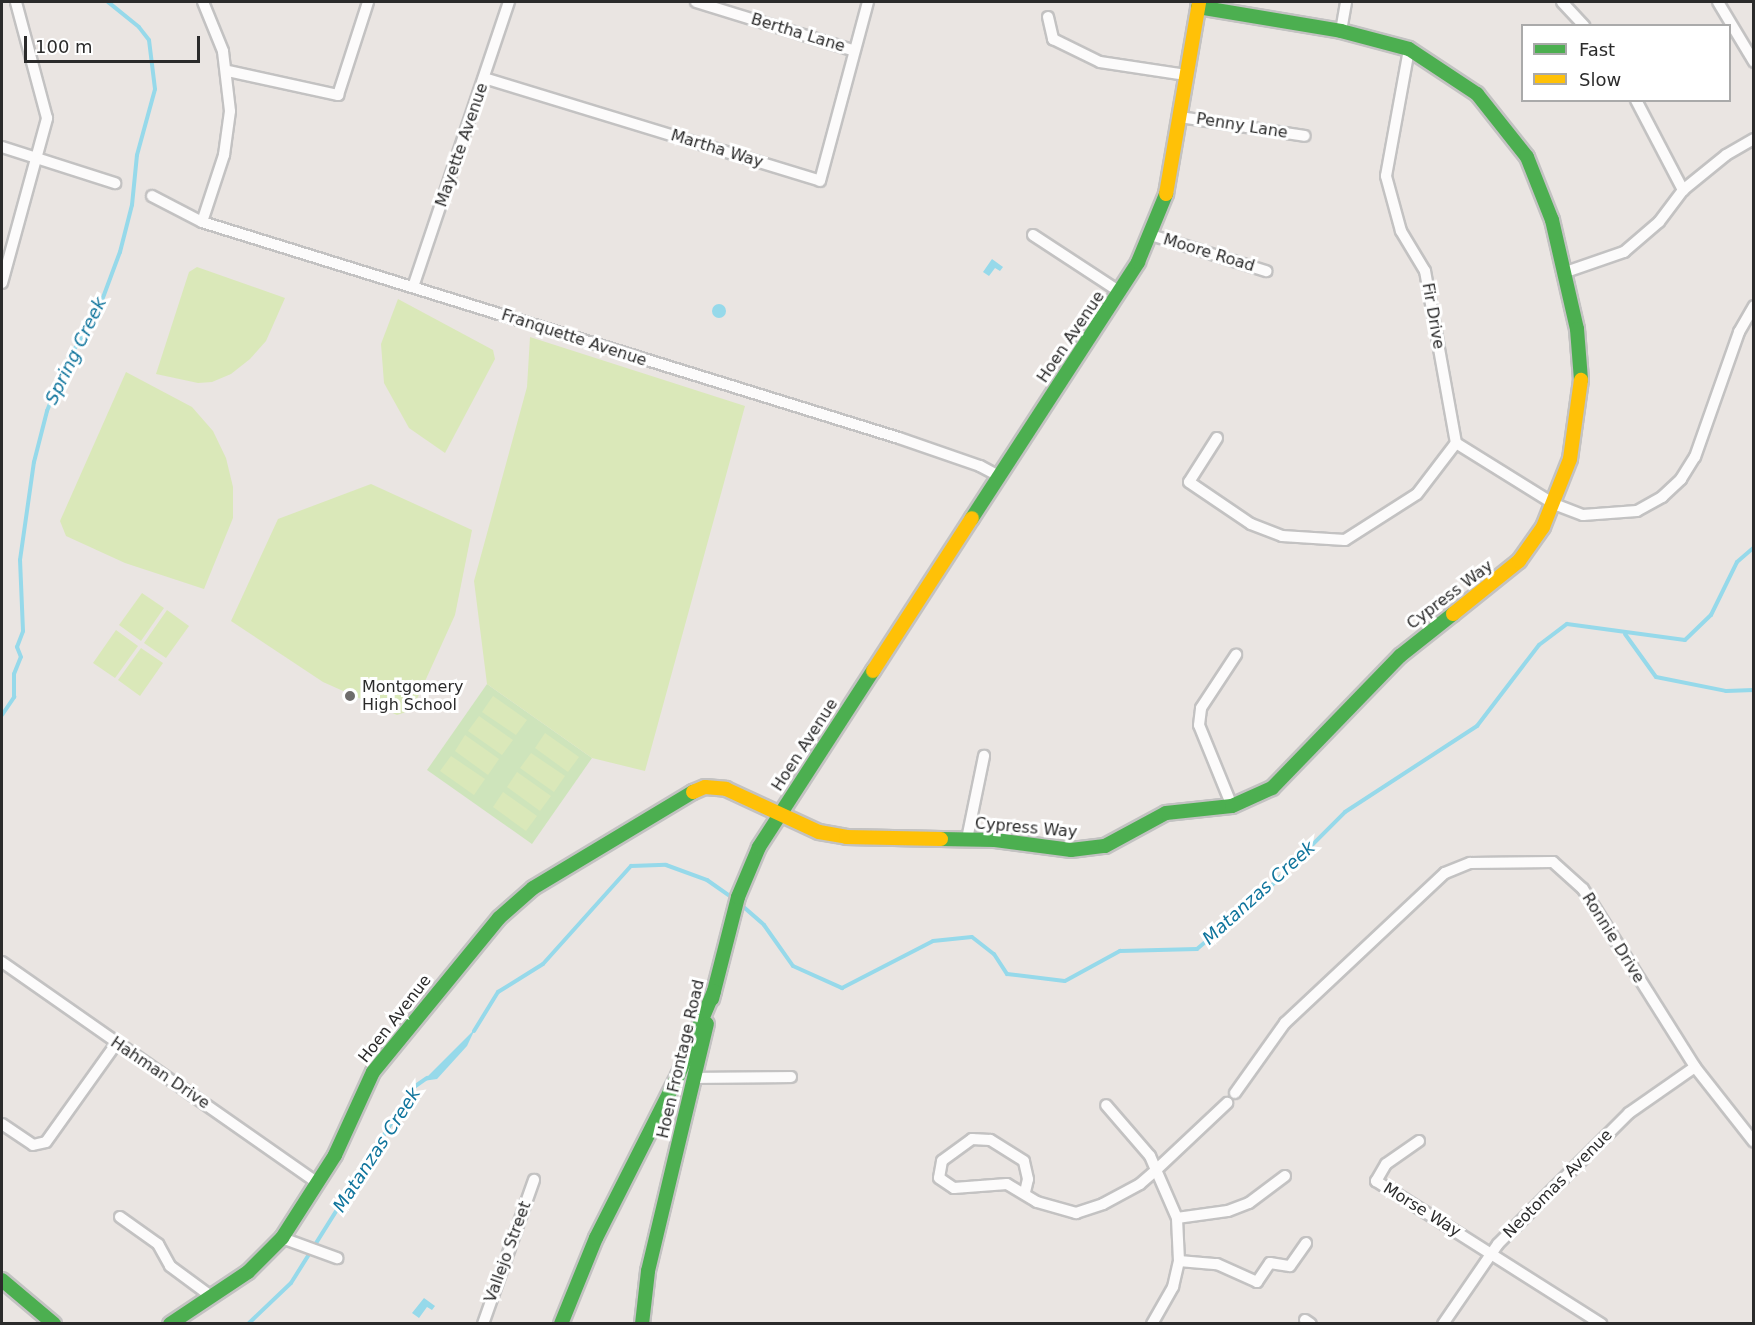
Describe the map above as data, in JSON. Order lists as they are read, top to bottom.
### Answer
{
  "streets": {
    "main road": ["Hoen Avenue", "Cypress Way", "Hoen Frontage Road"],
    "street": [
      "Bertha Lane",
      "Penny Lane",
      "Mayette Avenue",
      "Martha Way",
      "Moore Road",
      "Fir Drive",
      "Franquette Avenue",
      "Ronnie Drive",
      "Hahman Drive",
      "Neotomas Avenue",
      "Morse Way",
      "Vallejo Street"
    ]
  },
  "crossings": [
    ["Bertha Lane", "Martha Way"],
    ["Penny Lane", "Hoen Avenue"],
    ["Mayette Avenue", "Martha Way"],
    ["Mayette Avenue", "Franquette Avenue"],
    ["Moore Road", "Hoen Avenue"],
    ["Fir Drive", "Cypress Way"],
    ["Hoen Avenue", "Franquette Avenue"],
    ["Hoen Avenue", "Cypress Way"],
    ["Hoen Avenue", "Hoen Frontage Road"],
    ["Hoen Avenue", "Hahman Drive"],
    ["Cypress Way", "Hoen Frontage Road"],
    ["Ronnie Drive", "Neotomas Avenue"],
    ["Neotomas Avenue", "Morse Way"]
  ],
  "water": ["Spring Creek", "Matanzas Creek"],
  "places": ["Montgomery High School"],
  "legend": ["Fast", "Slow"],
  "scale_bar": "100 m"
}
